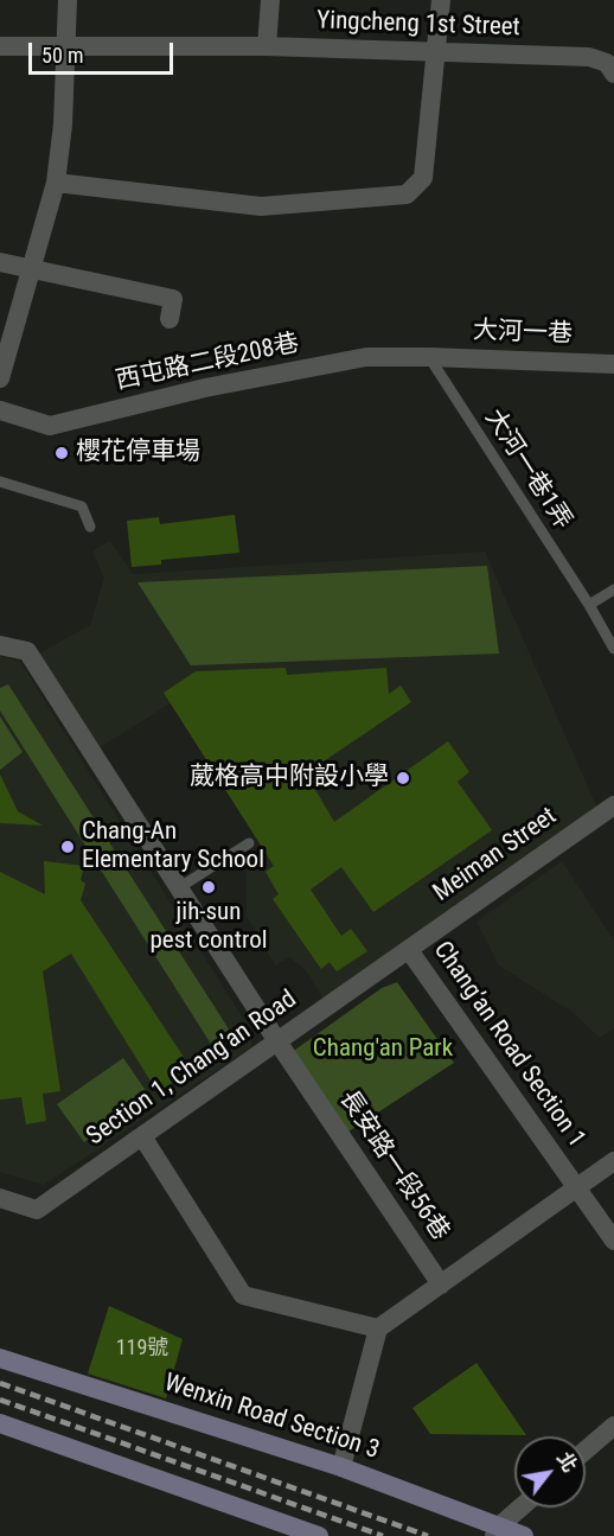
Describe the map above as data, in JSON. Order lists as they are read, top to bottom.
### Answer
{
  "streets": {
    "main road": ["Wenxin Road Section 3"],
    "street": [
      "Yingcheng 1st Street",
      "大河一巷",
      "西屯路二段208巷",
      "Meiman Street",
      "Chang’an Road Section 1",
      "Section 1, Chang’an Road",
      "長安路一段56巷"
    ],
    "lane": ["大河一巷1弄"]
  },
  "crossings": [
    ["大河一巷", "西屯路二段208巷"],
    ["大河一巷", "大河一巷1弄"],
    ["西屯路二段208巷", "大河一巷1弄"],
    ["Meiman Street", "Chang’an Road Section 1"],
    ["Meiman Street", "Section 1, Chang’an Road"],
    ["Chang’an Road Section 1", "Section 1, Chang’an Road"],
    ["Section 1, Chang’an Road", "長安路一段56巷"]
  ],
  "parks": ["Chang'an Park"],
  "places": [
    "櫻花停車場",
    "葳格高中附設小學",
    "Chang-An Elementary School",
    "jih-sun pest control"
  ],
  "house_numbers": ["119號"],
  "scale_bar": "50 m",
  "north": "top right"
}
